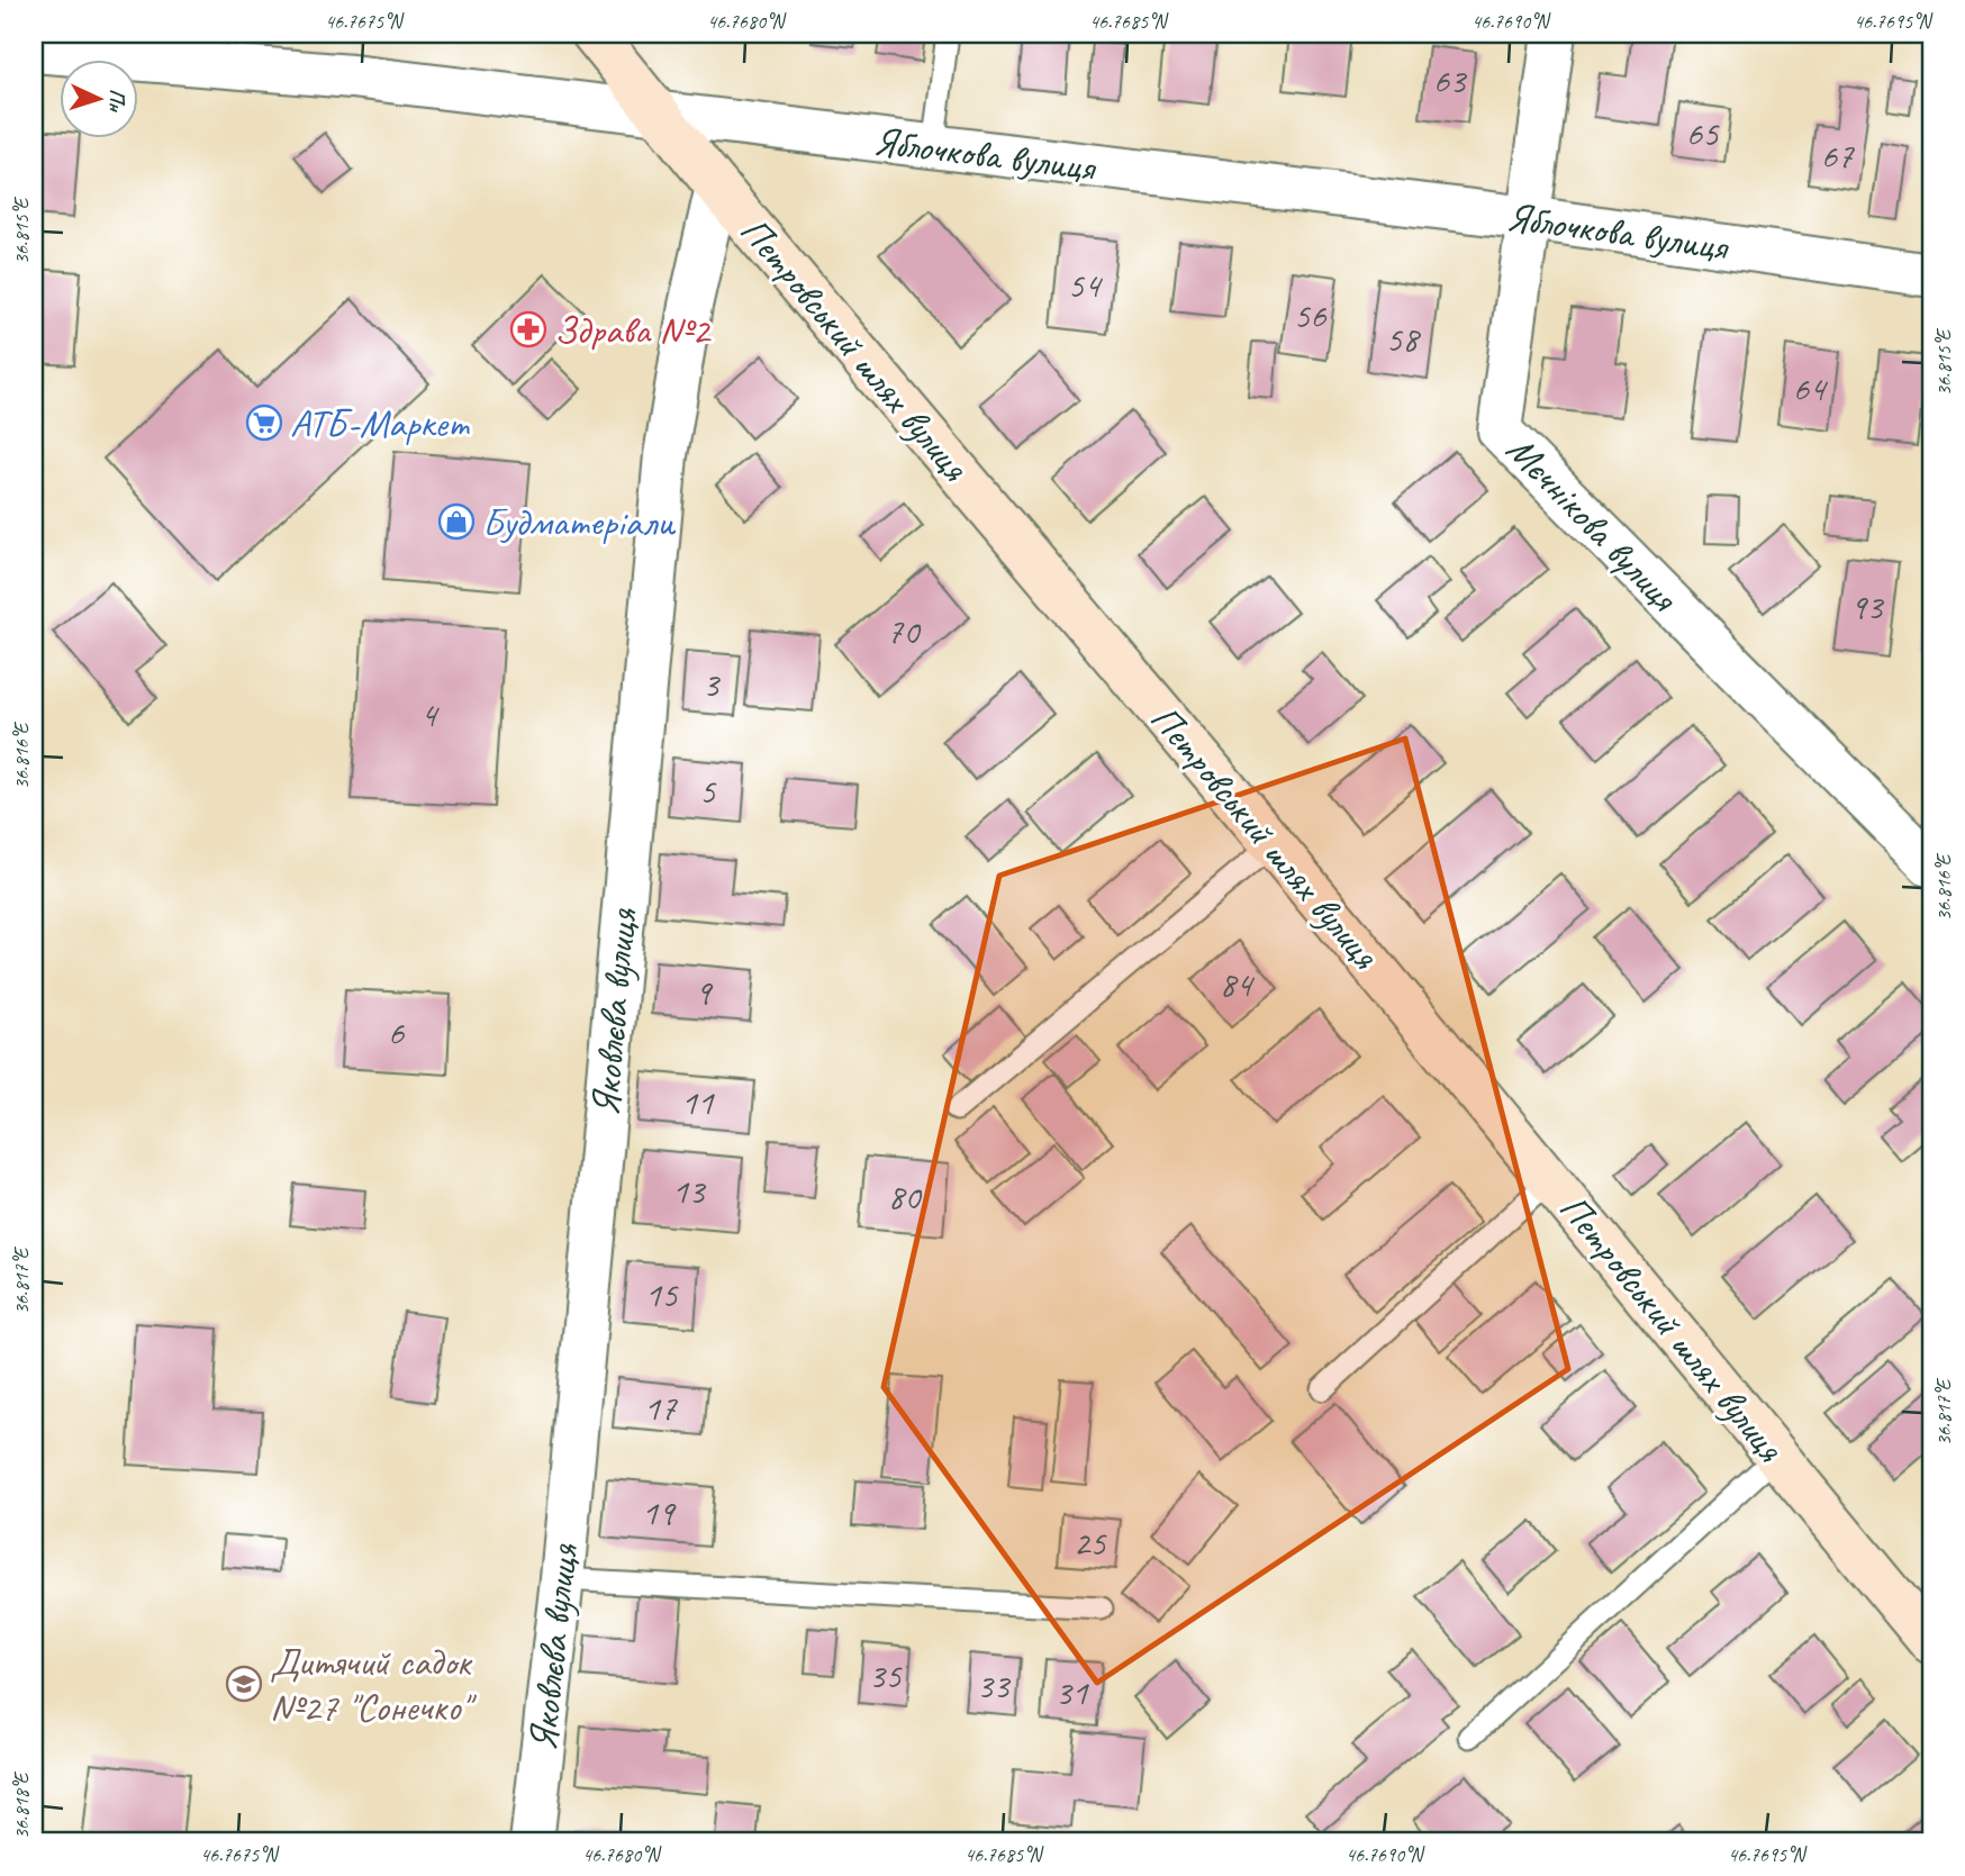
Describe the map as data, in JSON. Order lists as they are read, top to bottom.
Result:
{
  "streets": {
    "street": [
      "Яблочкова вулиця",
      "Петровський шлях вулиця",
      "Мєчнікова вулиця",
      "Яковлєва вулиця"
    ]
  },
  "crossings": [
    ["Яблочкова вулиця", "Петровський шлях вулиця"],
    ["Яблочкова вулиця", "Мєчнікова вулиця"],
    ["Петровський шлях вулиця", "Яковлєва вулиця"]
  ],
  "places": {
    "pharmacy": ["Здрава №2"],
    "supermarket": ["АТБ-Маркет"],
    "shop": ["Будматеріали"],
    "school or university": ["Дитячий садок №27 \"Сонечко\""]
  },
  "house_numbers": [
    "63",
    "65",
    "67",
    "54",
    "56",
    "58",
    "64",
    "93",
    "70",
    "3",
    "4",
    "5",
    "84",
    "9",
    "6",
    "11",
    "13",
    "80",
    "15",
    "17",
    "19",
    "25",
    "35",
    "33",
    "31"
  ],
  "north": "right",
  "coordinates": [
    "46.7675°N",
    "46.7680°N",
    "46.7685°N",
    "46.7690°N",
    "46.7695°N",
    "36.815°E",
    "36.816°E",
    "36.817°E",
    "36.818°E"
  ]
}
